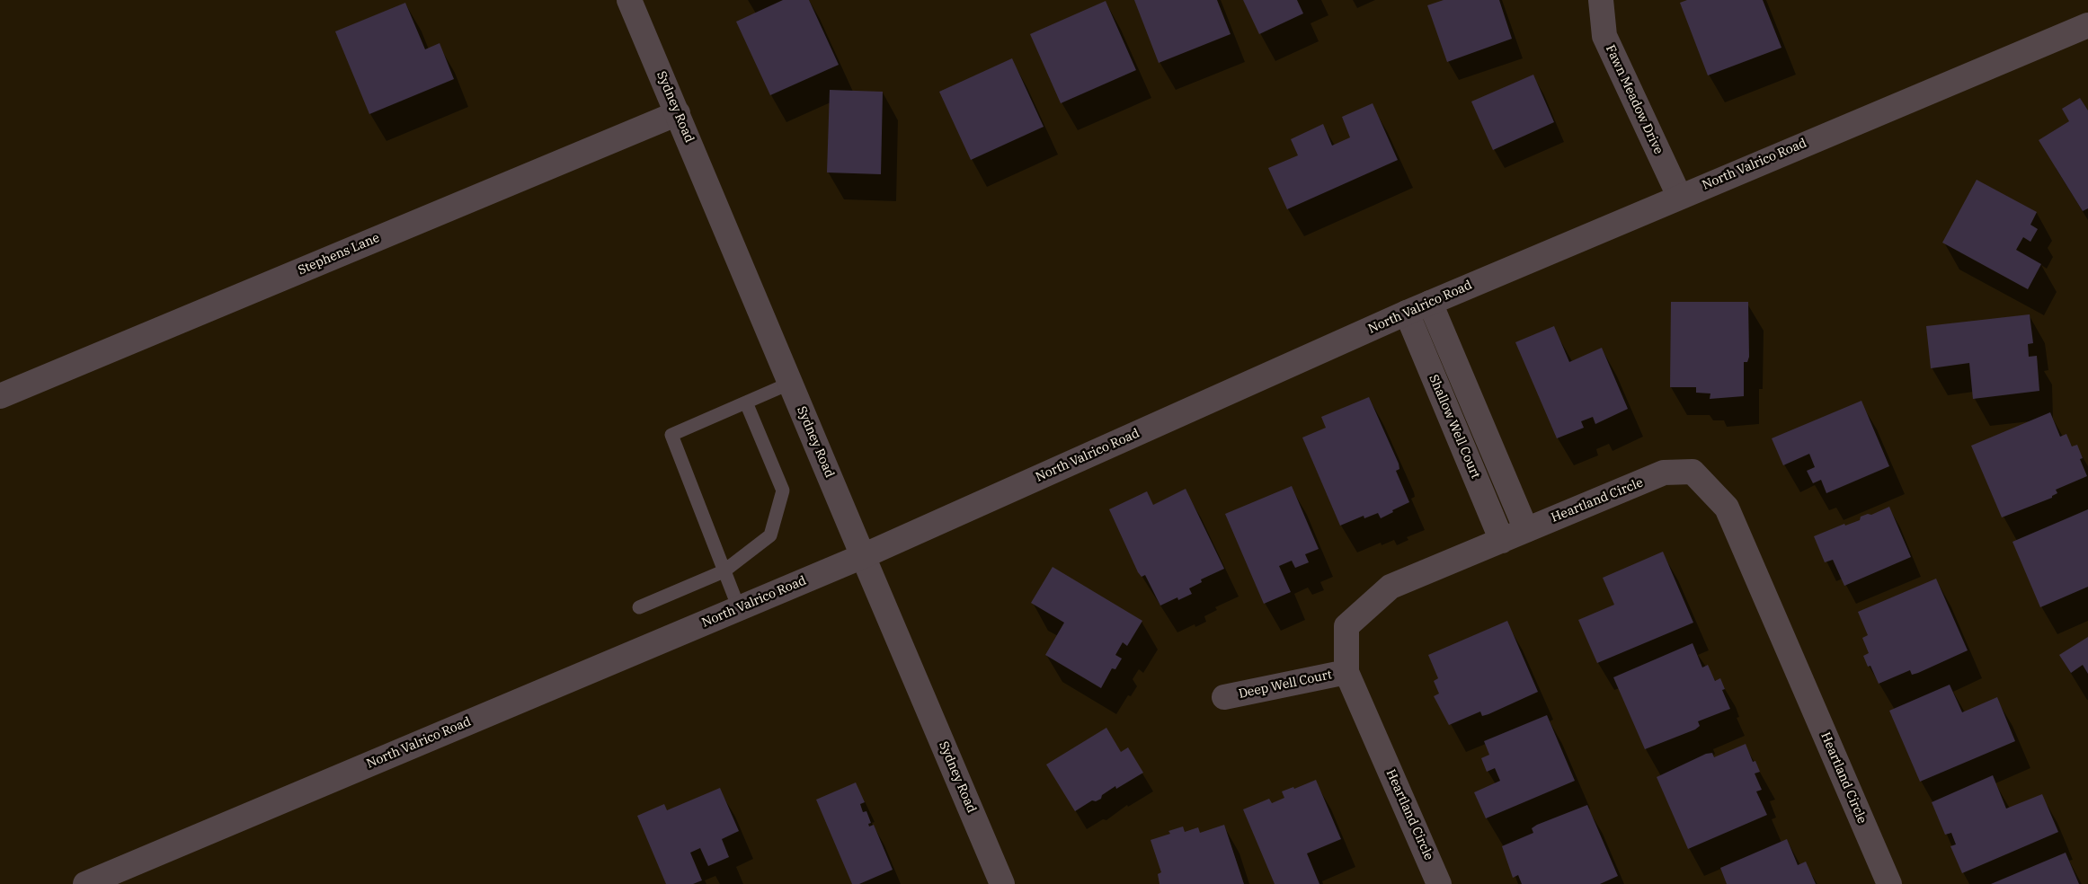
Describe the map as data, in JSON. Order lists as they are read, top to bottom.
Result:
{
  "streets": {
    "street": [
      "Fawn Meadow Drive",
      "Sydney Road",
      "North Valrico Road",
      "Stephens Lane",
      "Shallow Well Court",
      "Heartland Circle",
      "Deep Well Court"
    ]
  },
  "crossings": [
    ["Fawn Meadow Drive", "North Valrico Road"],
    ["Sydney Road", "North Valrico Road"],
    ["Sydney Road", "Stephens Lane"],
    ["North Valrico Road", "Shallow Well Court"],
    ["Shallow Well Court", "Heartland Circle"],
    ["Heartland Circle", "Deep Well Court"]
  ]
}
